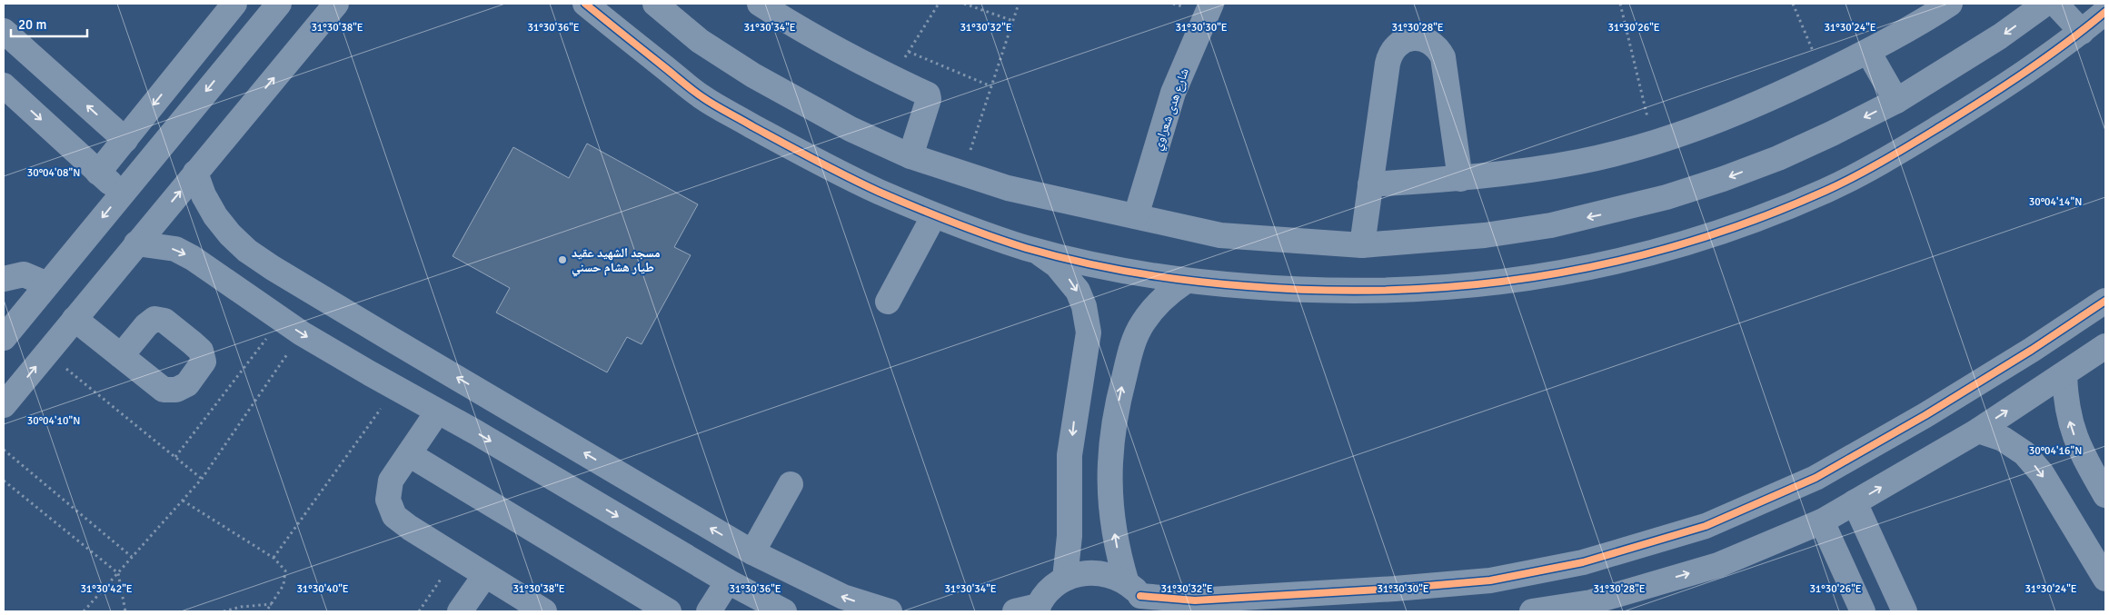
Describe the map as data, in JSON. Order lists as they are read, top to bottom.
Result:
{
  "streets": {
    "street": ["شارع هدى شعراوي"]
  },
  "places": ["مسجد الشهيد عقيد طيار هشام حسني"],
  "scale_bar": "20 m",
  "coordinates": [
    "31°30'30\"E",
    "31°30'26\"E",
    "31°30'38\"E",
    "31°30'36\"E",
    "31°30'34\"E",
    "31°30'32\"E",
    "31°30'28\"E",
    "31°30'24\"E",
    "30°04'08\"N",
    "30°04'14\"N",
    "30°04'10\"N",
    "30°04'16\"N",
    "31°30'42\"E",
    "31°30'40\"E"
  ]
}
